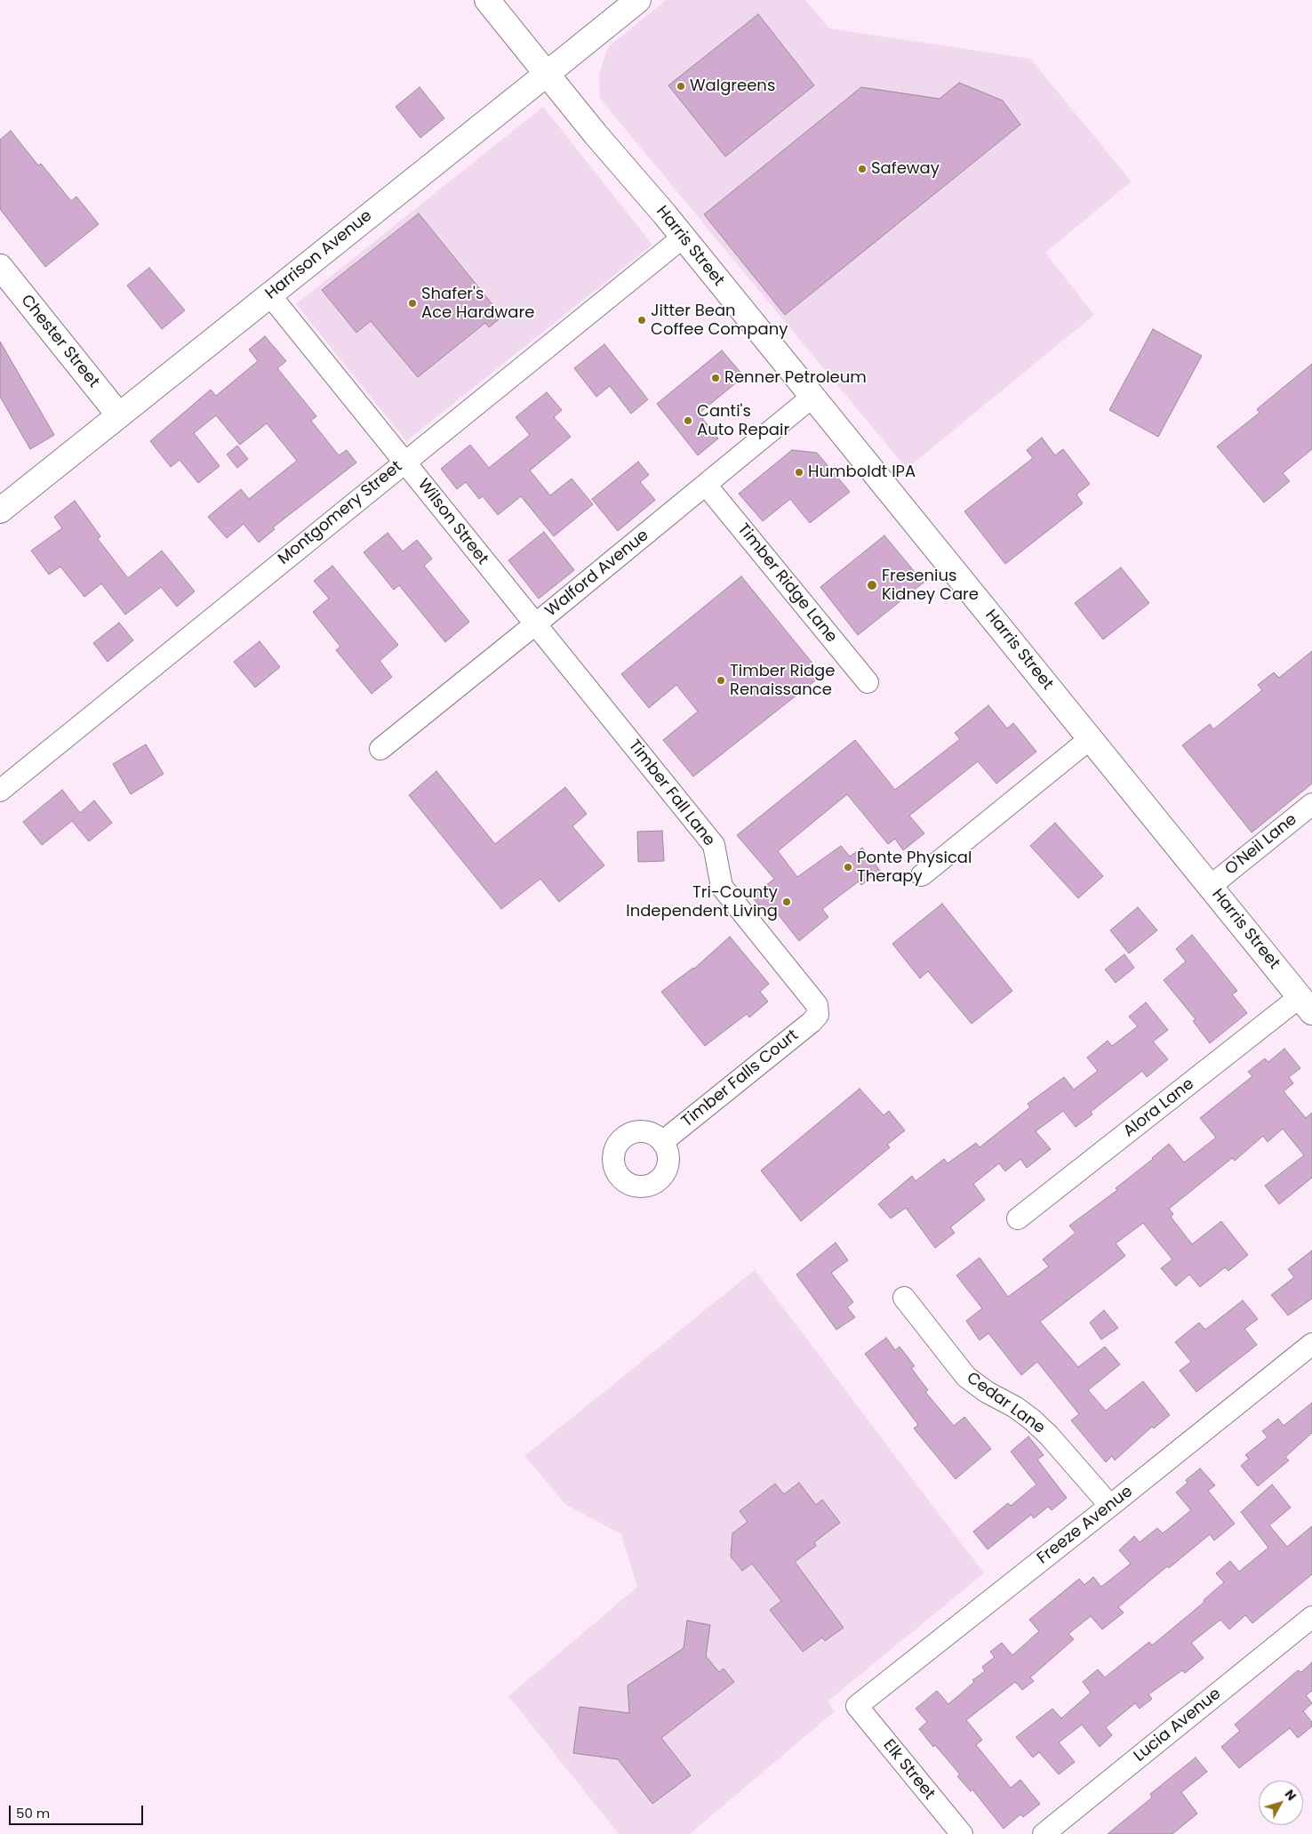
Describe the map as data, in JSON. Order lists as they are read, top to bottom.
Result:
{
  "streets": {
    "main road": ["Harris Street", "Harrison Avenue", "Chester Street"],
    "street": [
      "Montgomery Street",
      "Wilson Street",
      "Walford Avenue",
      "Timber Ridge Lane",
      "Timber Fall Lane",
      "O'Neil Lane",
      "Timber Falls Court",
      "Alora Lane",
      "Cedar Lane",
      "Freeze Avenue",
      "Lucia Avenue",
      "Elk Street"
    ]
  },
  "crossings": [
    ["Harris Street", "Harrison Avenue"],
    ["Harris Street", "Montgomery Street"],
    ["Harris Street", "Walford Avenue"],
    ["Harris Street", "O'Neil Lane"],
    ["Harris Street", "Alora Lane"],
    ["Harrison Avenue", "Chester Street"],
    ["Harrison Avenue", "Wilson Street"],
    ["Montgomery Street", "Wilson Street"],
    ["Wilson Street", "Walford Avenue"],
    ["Wilson Street", "Timber Fall Lane"],
    ["Walford Avenue", "Timber Ridge Lane"],
    ["Walford Avenue", "Timber Fall Lane"],
    ["Timber Fall Lane", "Timber Falls Court"],
    ["Cedar Lane", "Freeze Avenue"],
    ["Freeze Avenue", "Elk Street"]
  ],
  "places": [
    "Walgreens",
    "Safeway",
    "Shafer's Ace Hardware",
    "Jitter Bean Coffee Company",
    "Renner Petroleum",
    "Canti's Auto Repair",
    "Humboldt IPA",
    "Fresenius Kidney Care",
    "Timber Ridge Renaissance",
    "Ponte Physical Therapy",
    "Tri-County Independent Living"
  ],
  "scale_bar": "50 m",
  "north": "top right"
}
